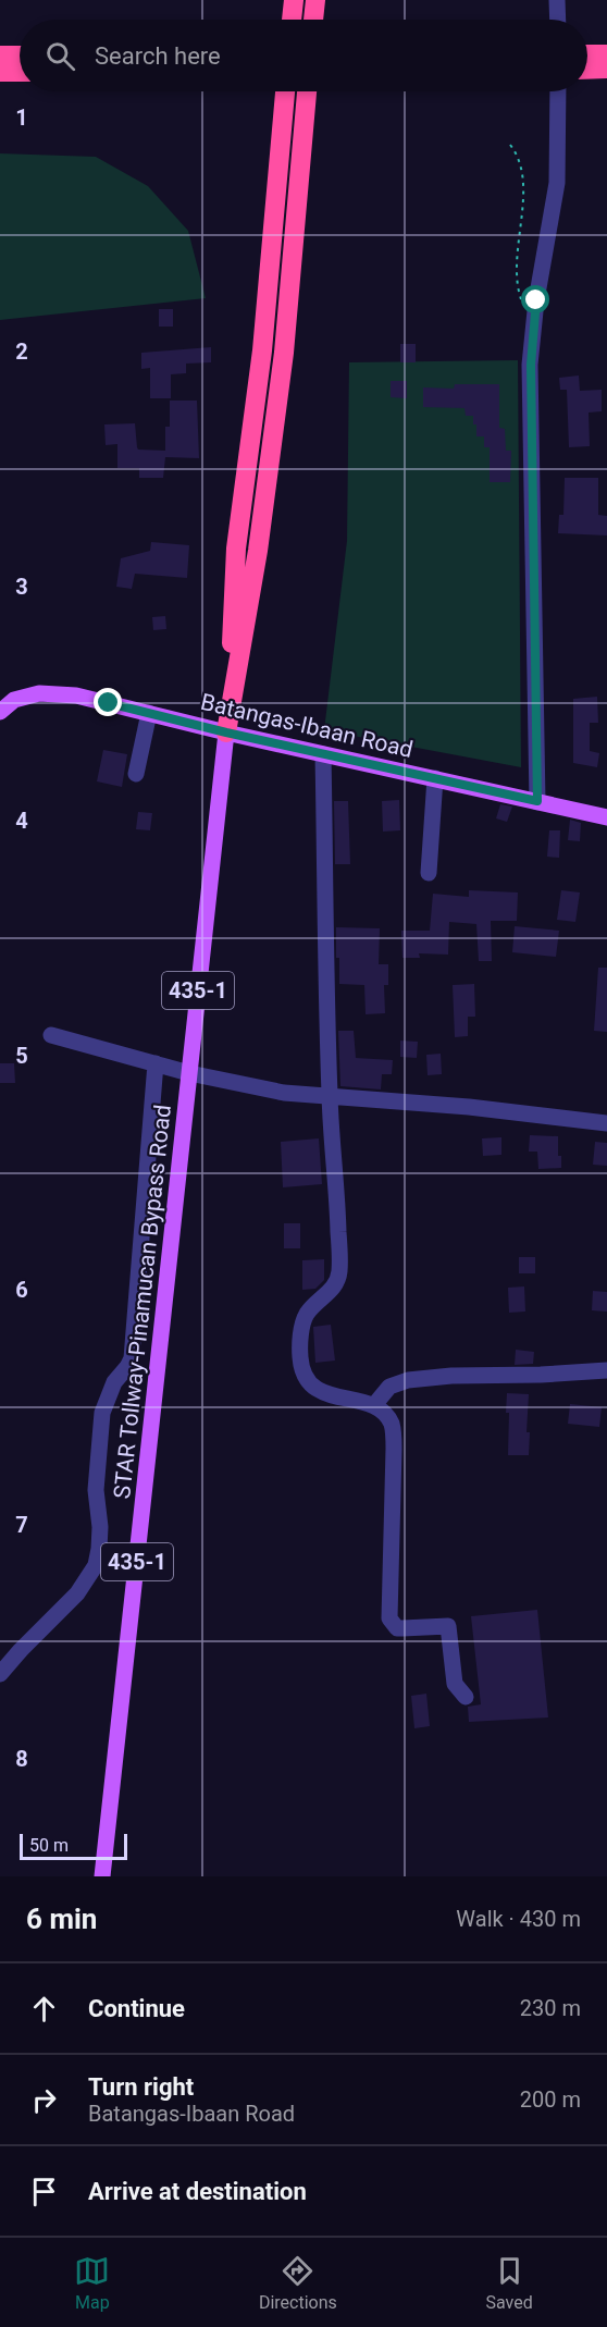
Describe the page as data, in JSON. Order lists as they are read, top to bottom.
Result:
{
  "streets": {
    "main road": ["Batangas-Ibaan Road", "435-1", "STAR Tollway-Pinamucan Bypass Road"]
  },
  "crossings": [
    ["Batangas-Ibaan Road", "STAR Tollway-Pinamucan Bypass Road"]
  ],
  "scale_bar": "50 m",
  "page": {
    "search": "Search here",
    "scale": "50 m",
    "heading": ["6 min", "Walk · 430 m"],
    "list": [
      ["Continue", "230 m"],
      ["Turn right", "Batangas-Ibaan Road", "200 m"],
      "Arrive at destination"
    ],
    "nav": ["Map", "Directions", "Saved"]
  },
  "grid": {
    "rows": [
      "1",
      "2",
      "3",
      "4",
      "5",
      "6",
      "7",
      "8"
    ]
  }
}
